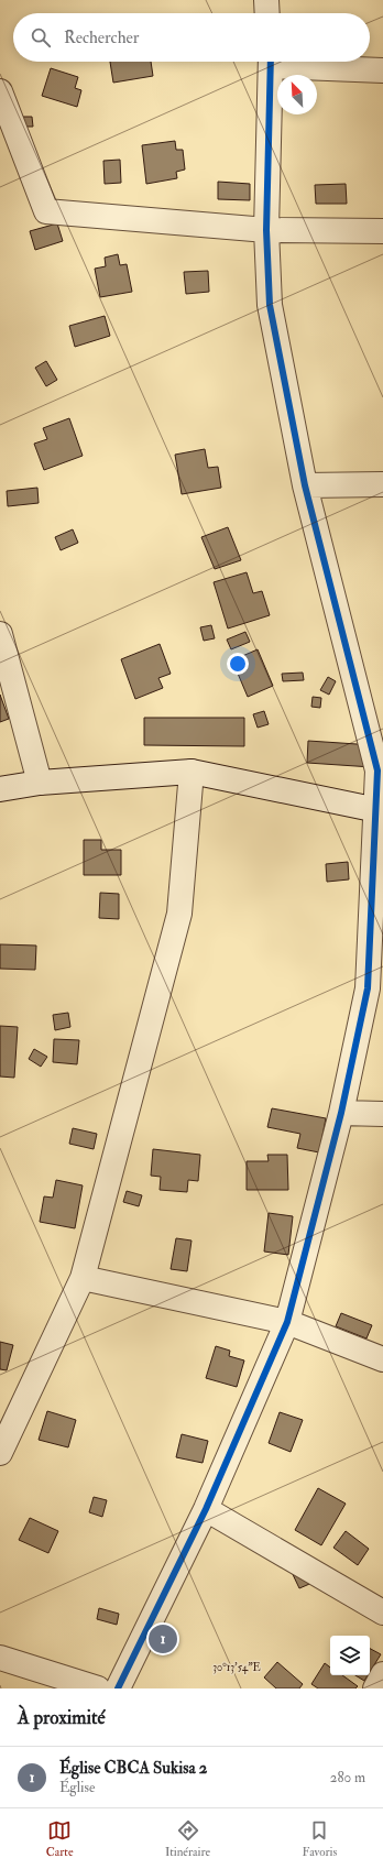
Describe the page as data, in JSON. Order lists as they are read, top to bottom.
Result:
{
  "north": "top left",
  "page": {
    "search": "Rechercher",
    "pins": "1",
    "heading": "À proximité",
    "list": [
      {
        "mark": "1",
        "name": "Église CBCA Sukisa 2",
        "note": "Église",
        "value": "280 m"
      }
    ],
    "nav": ["Carte", "Itinéraire", "Favoris"]
  },
  "coordinates": ["30°13'54\"E"]
}
